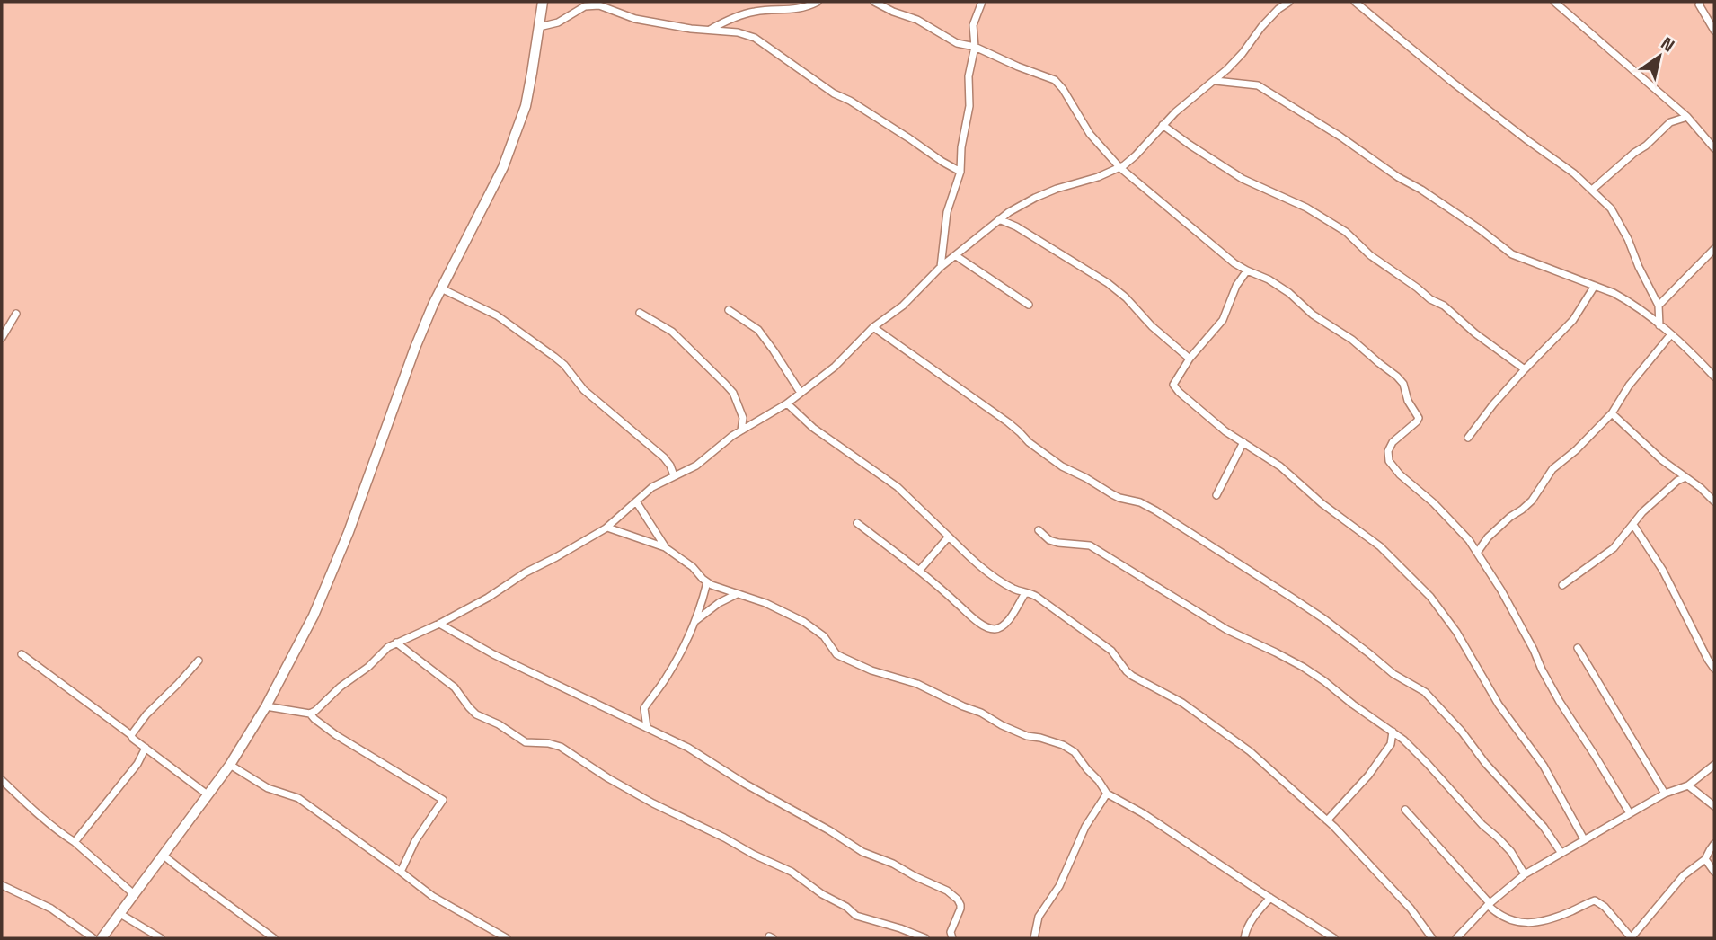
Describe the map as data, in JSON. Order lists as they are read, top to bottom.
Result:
{
  "north": "top right"
}
